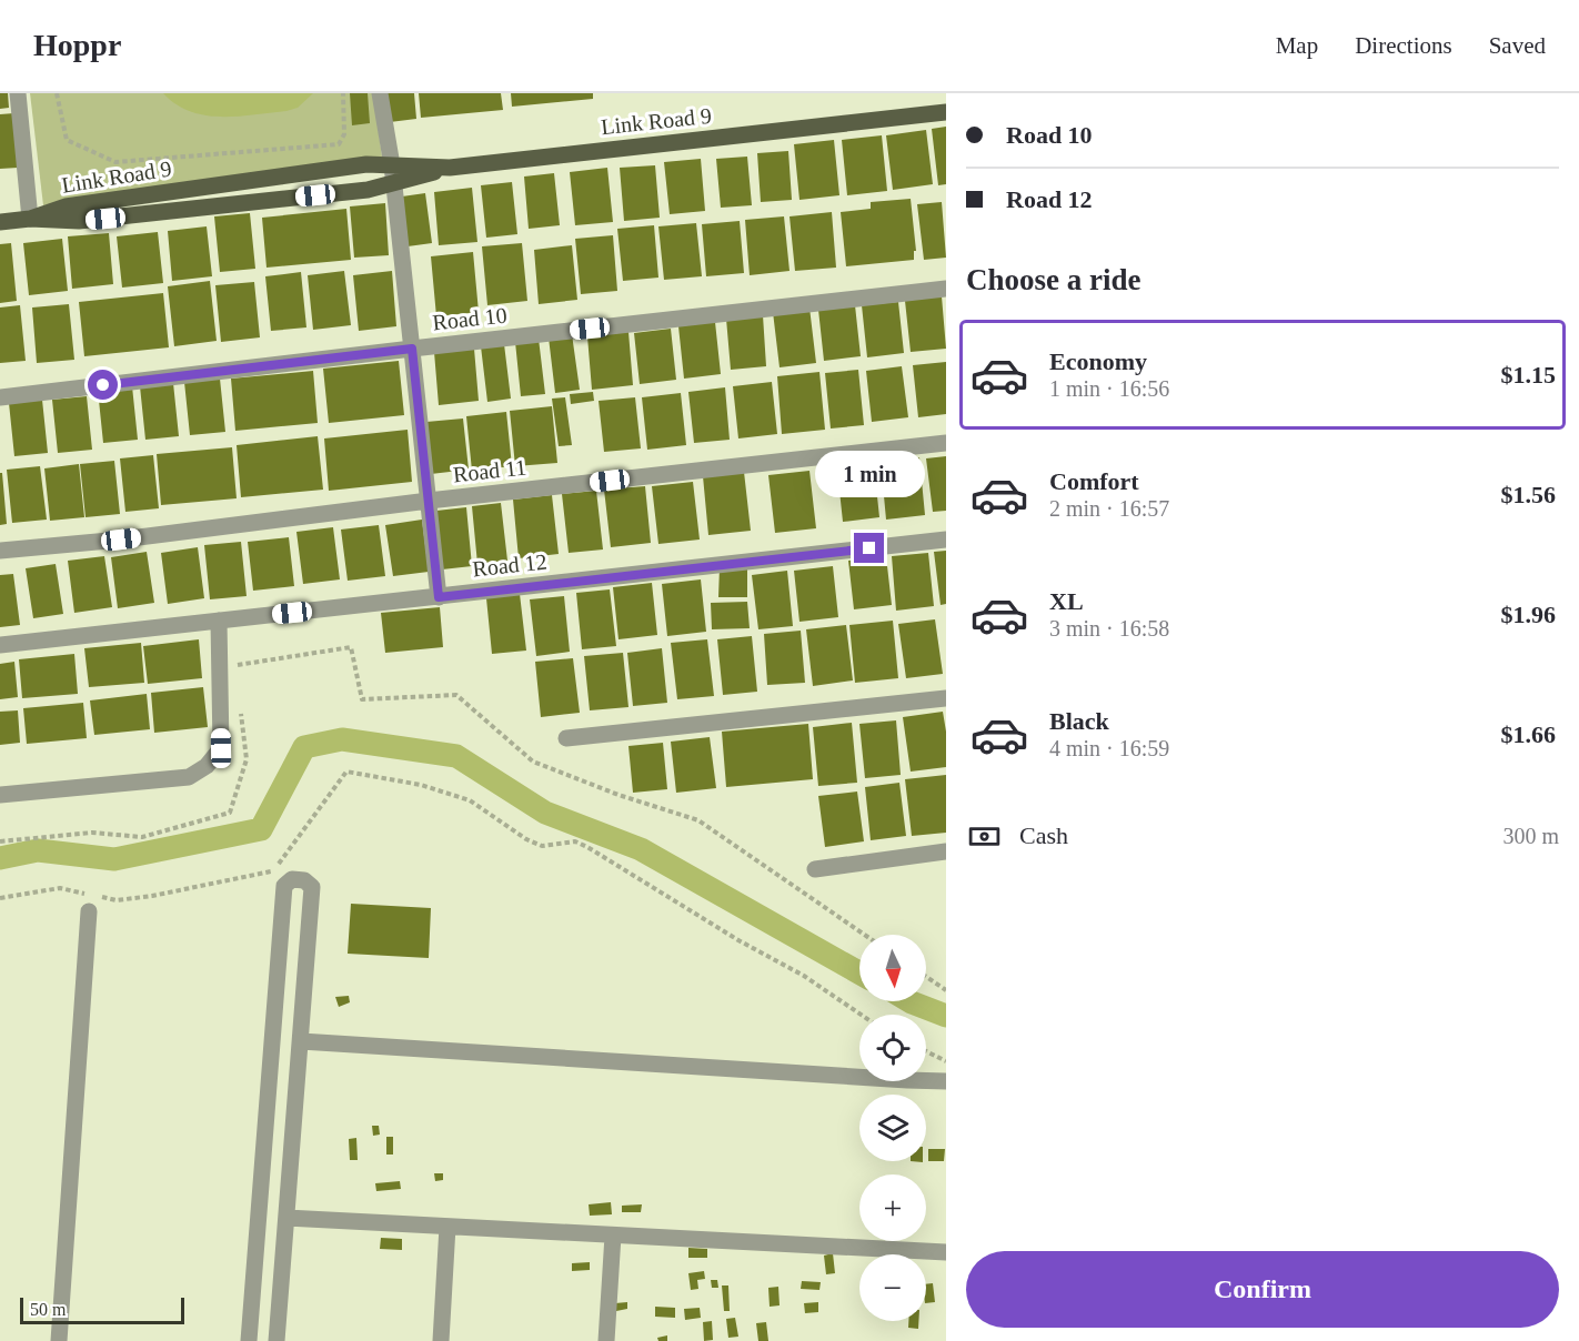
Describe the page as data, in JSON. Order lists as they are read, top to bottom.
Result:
{
  "streets": {
    "main road": ["Link Road 9"],
    "street": ["Road 10", "Road 11", "Road 12"]
  },
  "scale_bar": "50 m",
  "north": "bottom",
  "page": {
    "header": "Hoppr",
    "nav": ["Map", "Directions", "Saved"],
    "banner": ["Road 10", "Road 12"],
    "heading": "Choose a ride",
    "list": [
      {
        "name": "Economy",
        "note": "1 min · 16:56",
        "value": "$1.15"
      },
      {
        "name": "Comfort",
        "note": "2 min · 16:57",
        "value": "$1.56"
      },
      {
        "name": "XL",
        "note": "3 min · 16:58",
        "value": "$1.96"
      },
      {
        "name": "Black",
        "note": "4 min · 16:59",
        "value": "$1.66"
      }
    ],
    "bubble": "1 min",
    "pay": ["Cash", "300 m"],
    "map_buttons": ["+", "−"],
    "buttons": "Confirm",
    "scale": "50 m"
  }
}
